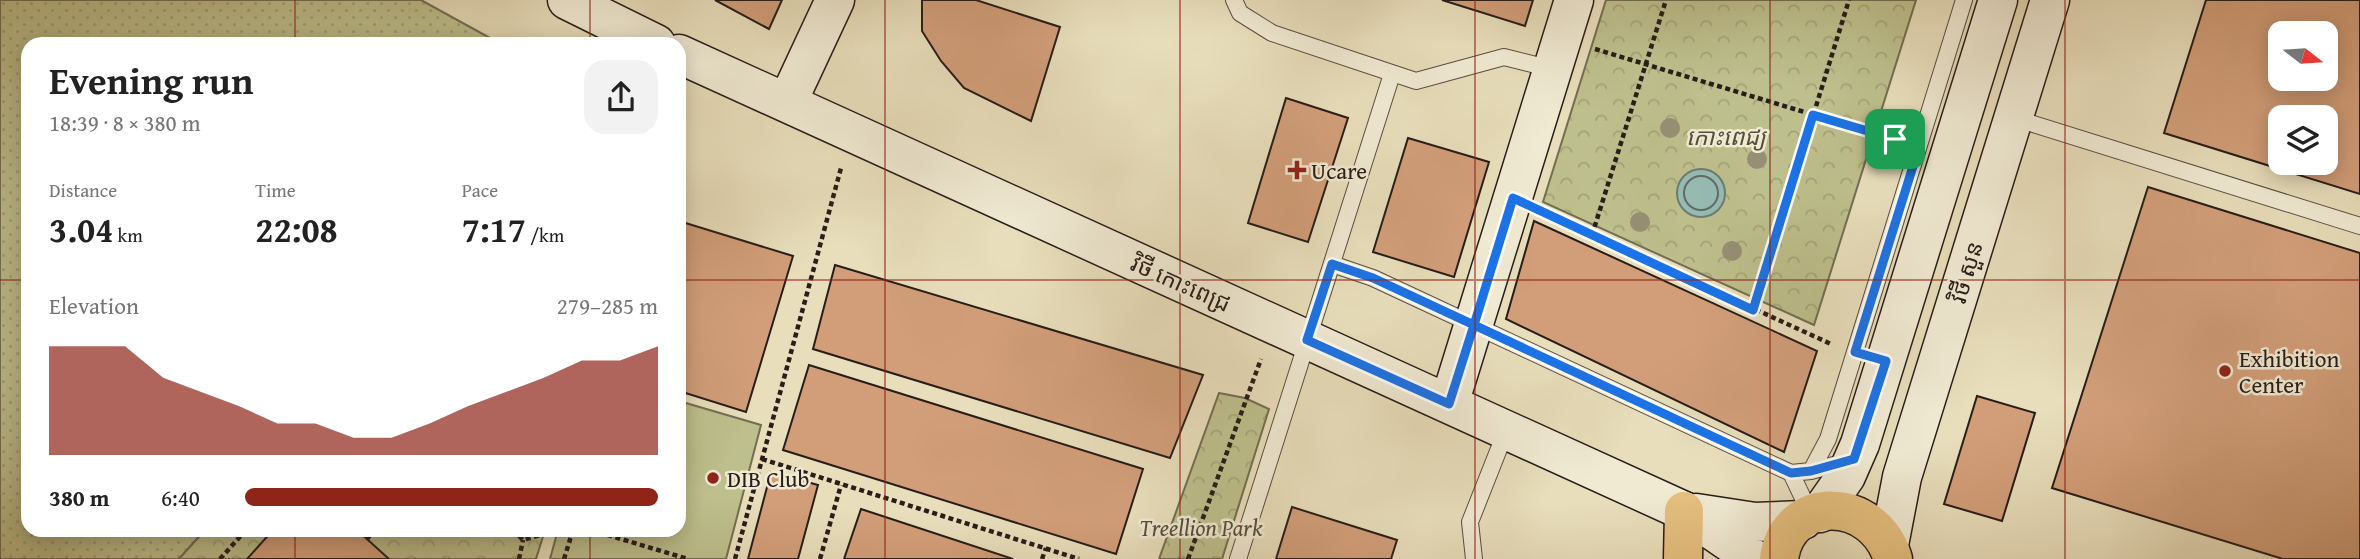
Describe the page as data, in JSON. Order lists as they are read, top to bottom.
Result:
{
  "streets": {
    "main road": ["វិថី សួន", "វិថី កោះពេជ្រ"]
  },
  "parks": ["កោះពេជ្យ", "Treellion Park"],
  "places": {
    "health": ["Ucare"],
    "other": ["Exhibition Center", "DIB Club"]
  },
  "north": "right",
  "page": {
    "heading": ["Evening run", "18:39 · 8 × 380 m"],
    "stats": [
      ["Distance", "3.04 km"],
      ["Time", "22:08"],
      ["Pace", "7:17 /km"]
    ],
    "chart": ["Elevation", "279–285 m"],
    "list": [
      {
        "name": "380 m",
        "note": "6:40"
      }
    ]
  }
}
